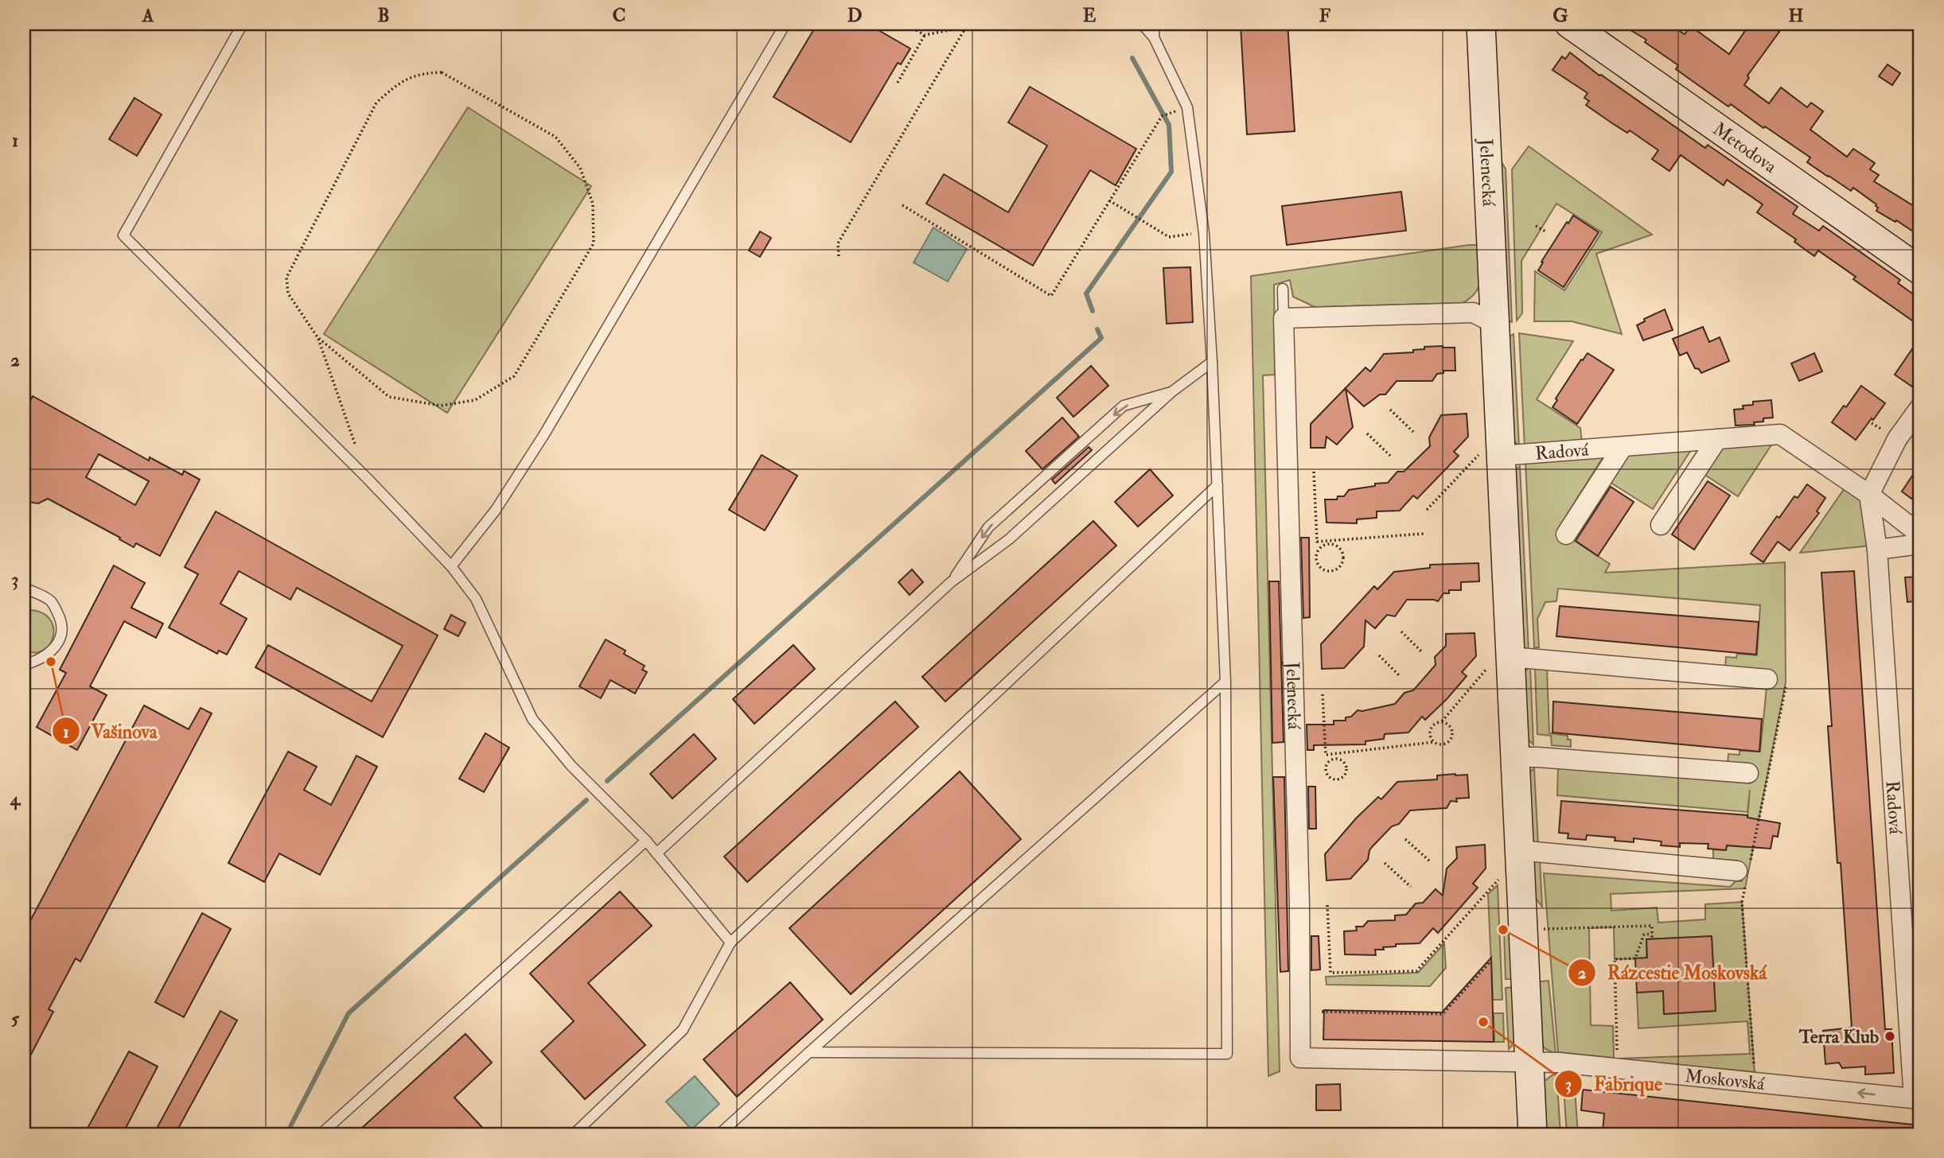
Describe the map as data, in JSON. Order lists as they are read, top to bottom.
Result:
{
  "streets": {
    "street": [
      "Metodova",
      "Jelenecká",
      "Radová",
      "Moskovská"
    ]
  },
  "crossings": [
    ["Jelenecká", "Radová"],
    ["Jelenecká", "Moskovská"],
    ["Radová", "Moskovská"]
  ],
  "one_way": ["Moskovská"],
  "places": [
    "Vašinova",
    "Rázcestie Moskovská",
    "Fabrique",
    "Terra Klub"
  ],
  "grid": {
    "columns": [
      "A",
      "B",
      "C",
      "D",
      "E",
      "F",
      "G",
      "H"
    ],
    "rows": [
      "1",
      "2",
      "3",
      "4",
      "5"
    ]
  }
}
